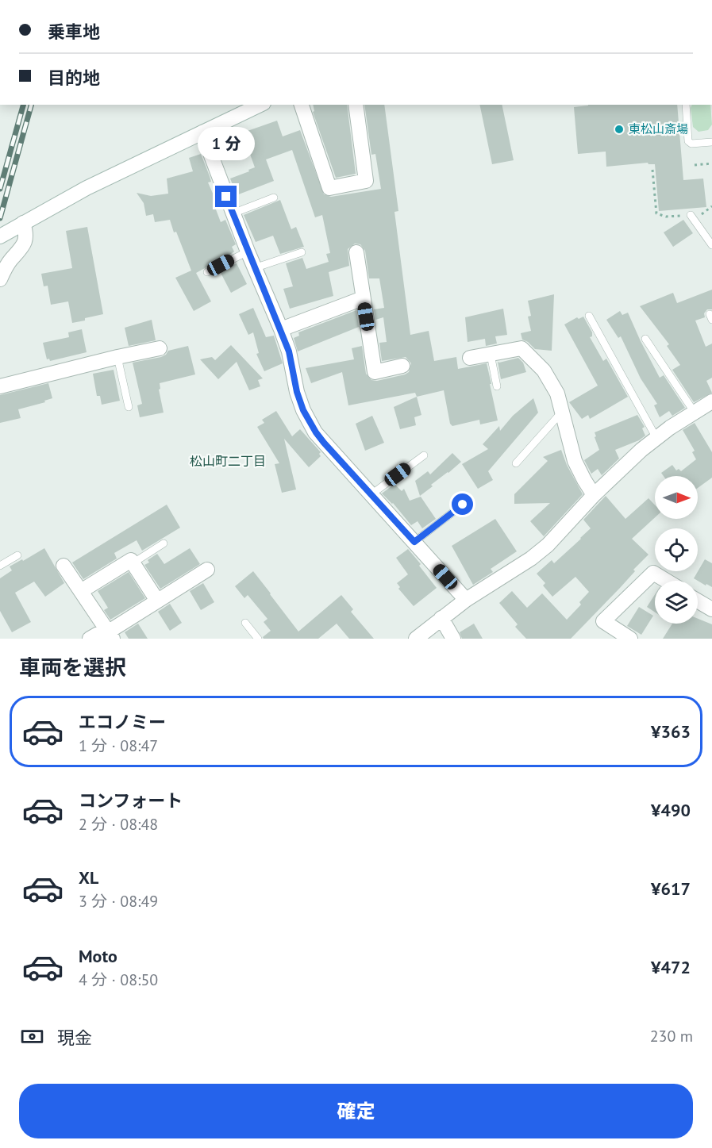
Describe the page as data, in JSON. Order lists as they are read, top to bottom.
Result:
{
  "districts": ["松山町二丁目"],
  "places": ["東松山斎場"],
  "north": "right",
  "page": {
    "banner": ["乗車地", "目的地"],
    "bubble": "1 分",
    "heading": "車両を選択",
    "list": [
      {
        "name": "エコノミー",
        "note": "1 分 · 08:47",
        "value": "¥363"
      },
      {
        "name": "コンフォート",
        "note": "2 分 · 08:48",
        "value": "¥490"
      },
      {
        "name": "XL",
        "note": "3 分 · 08:49",
        "value": "¥617"
      },
      {
        "name": "Moto",
        "note": "4 分 · 08:50",
        "value": "¥472"
      }
    ],
    "pay": ["現金", "230 m"],
    "buttons": "確定"
  }
}
